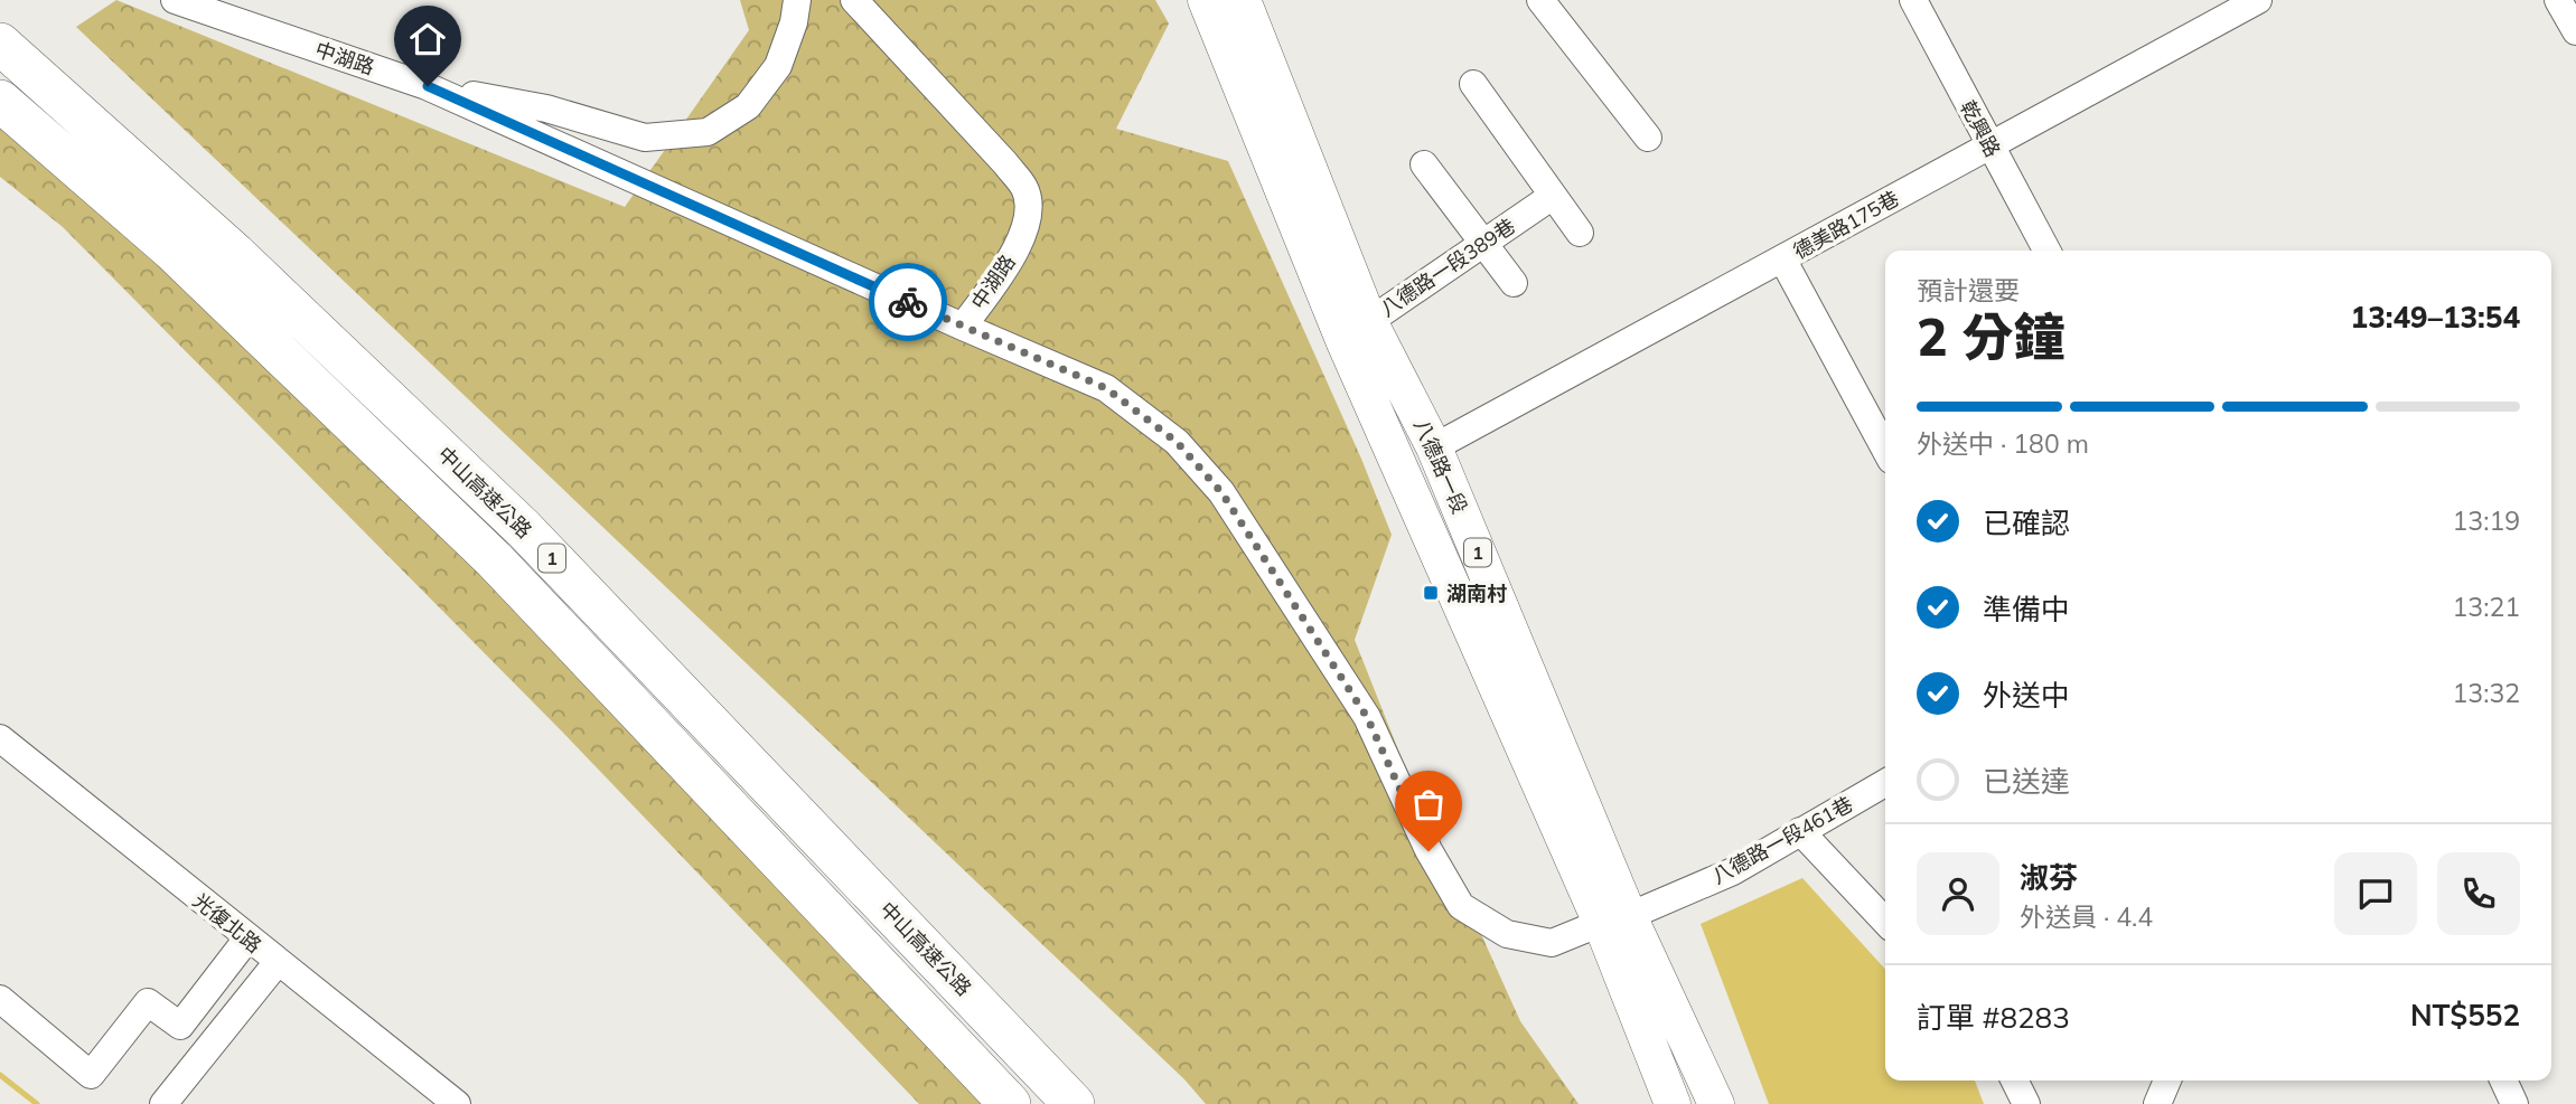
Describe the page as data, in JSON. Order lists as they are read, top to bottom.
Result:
{
  "streets": {
    "highway": ["中山高速公路", "1"],
    "main road": ["八德路一段"],
    "street": [
      "中湖路",
      "乾興路",
      "德美路175巷",
      "八德路一段389巷",
      "八德路一段461巷",
      "光復北路"
    ]
  },
  "crossings": [
    ["中湖路", "八德路一段461巷"],
    ["乾興路", "德美路175巷"],
    ["德美路175巷", "八德路一段"],
    ["八德路一段389巷", "八德路一段"],
    ["八德路一段", "八德路一段461巷"]
  ],
  "places": {
    "transit": ["湖南村"]
  },
  "page": {
    "heading": ["2 分鐘", "預計還要", "13:49–13:54"],
    "panel": [
      "淑芬",
      "外送員 · 4.4",
      "訂單 #8283",
      "NT$552"
    ],
    "bar": "外送中 · 180 m",
    "list": [
      ["已確認", "13:19"],
      ["準備中", "13:21"],
      ["外送中", "13:32"],
      "已送達"
    ]
  }
}
